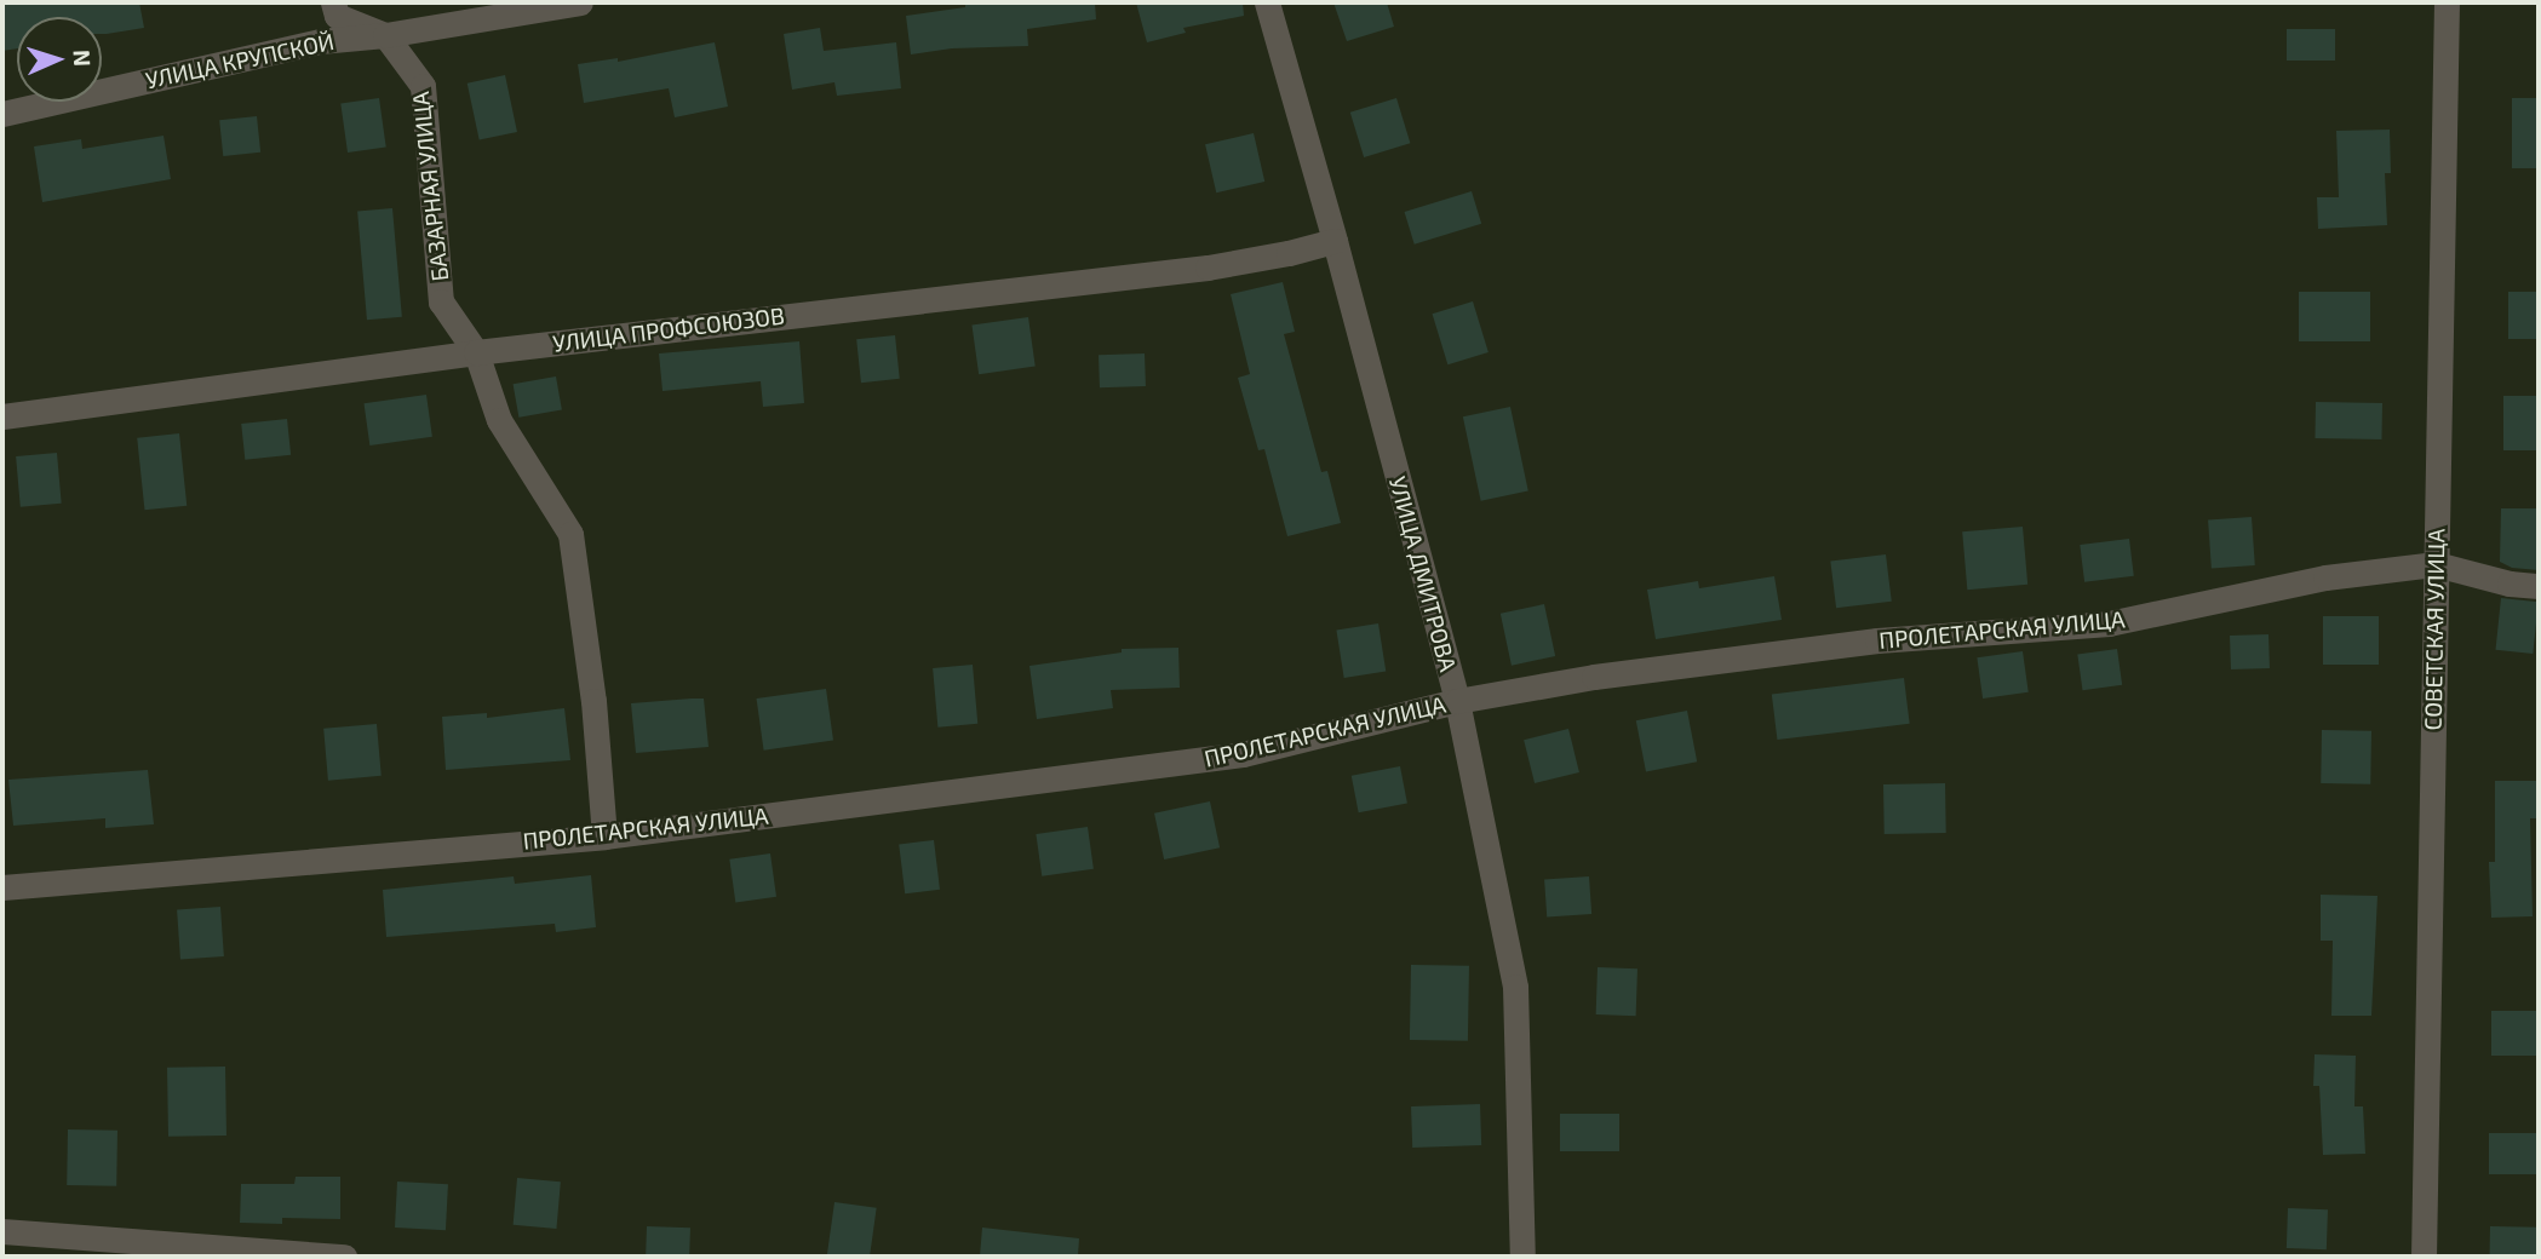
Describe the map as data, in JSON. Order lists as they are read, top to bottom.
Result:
{
  "streets": {
    "street": [
      "УЛИЦА КРУПСКОЙ",
      "БАЗАРНАЯ УЛИЦА",
      "УЛИЦА ПРОФСОЮЗОВ",
      "УЛИЦА ДМИТРОВА",
      "ПРОЛЕТАРСКАЯ УЛИЦА",
      "СОВЕТСКАЯ УЛИЦА"
    ]
  },
  "crossings": [
    ["УЛИЦА КРУПСКОЙ", "БАЗАРНАЯ УЛИЦА"],
    ["БАЗАРНАЯ УЛИЦА", "УЛИЦА ПРОФСОЮЗОВ"],
    ["БАЗАРНАЯ УЛИЦА", "ПРОЛЕТАРСКАЯ УЛИЦА"],
    ["УЛИЦА ПРОФСОЮЗОВ", "УЛИЦА ДМИТРОВА"],
    ["УЛИЦА ДМИТРОВА", "ПРОЛЕТАРСКАЯ УЛИЦА"],
    ["ПРОЛЕТАРСКАЯ УЛИЦА", "СОВЕТСКАЯ УЛИЦА"]
  ],
  "north": "right"
}
